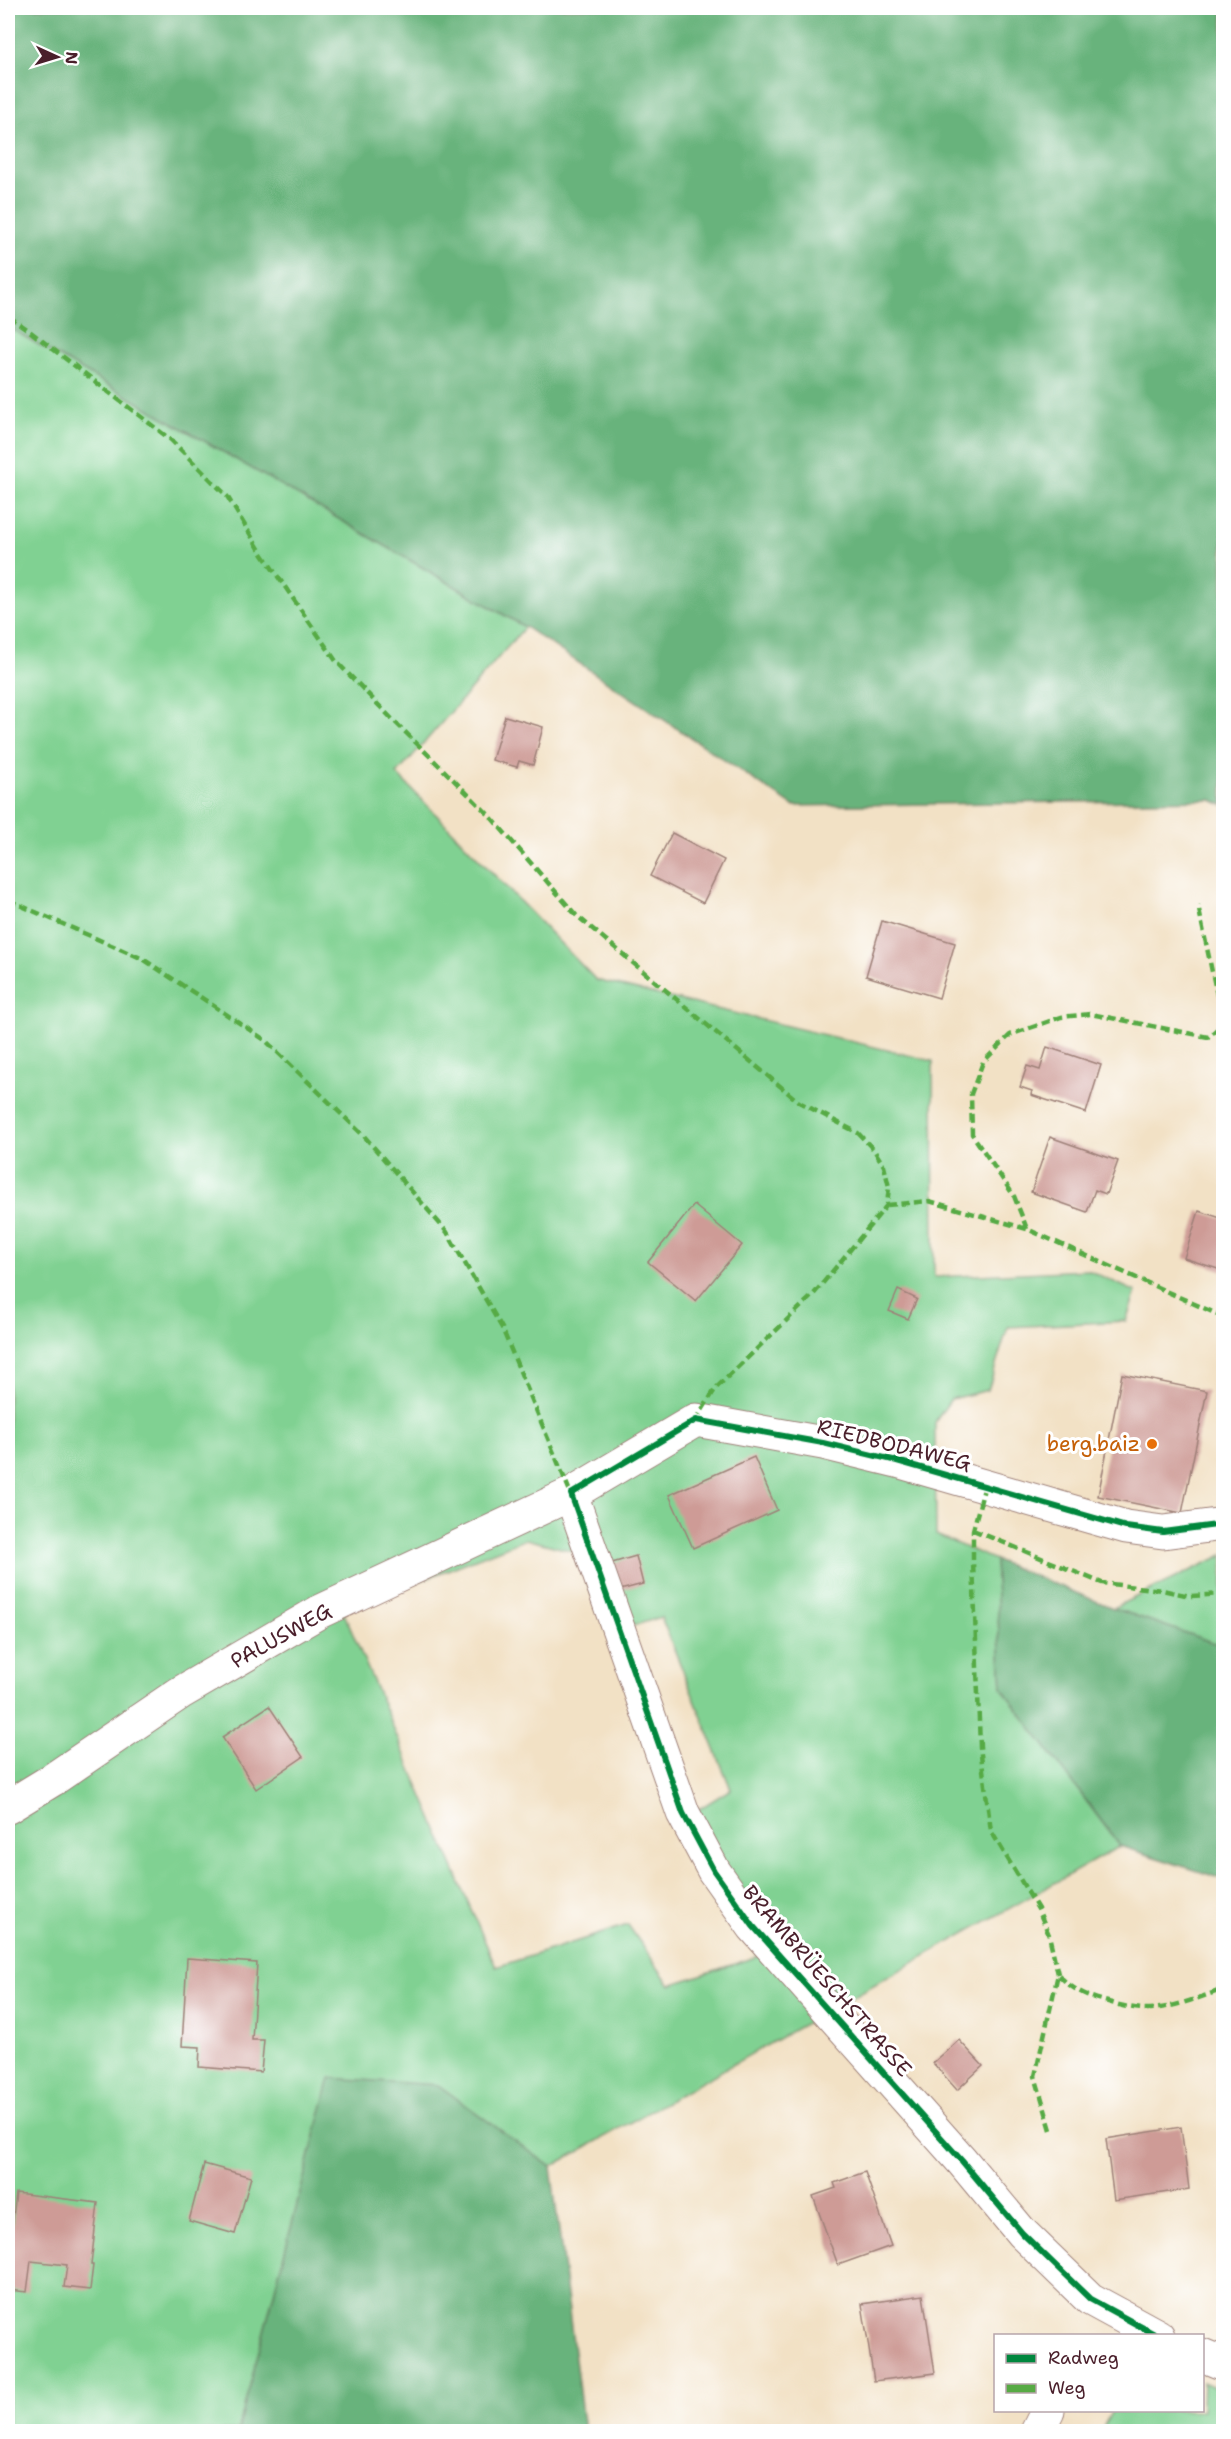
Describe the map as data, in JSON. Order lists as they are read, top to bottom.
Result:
{
  "streets": {
    "street": ["RIEDBODAWEG", "PALUSWEG", "BRAMBRÜESCHSTRASSE"]
  },
  "crossings": [
    ["RIEDBODAWEG", "PALUSWEG"],
    ["RIEDBODAWEG", "BRAMBRÜESCHSTRASSE"],
    ["PALUSWEG", "BRAMBRÜESCHSTRASSE"]
  ],
  "places": ["berg.baiz"],
  "legend": ["Radweg", "Weg"],
  "north": "right"
}
